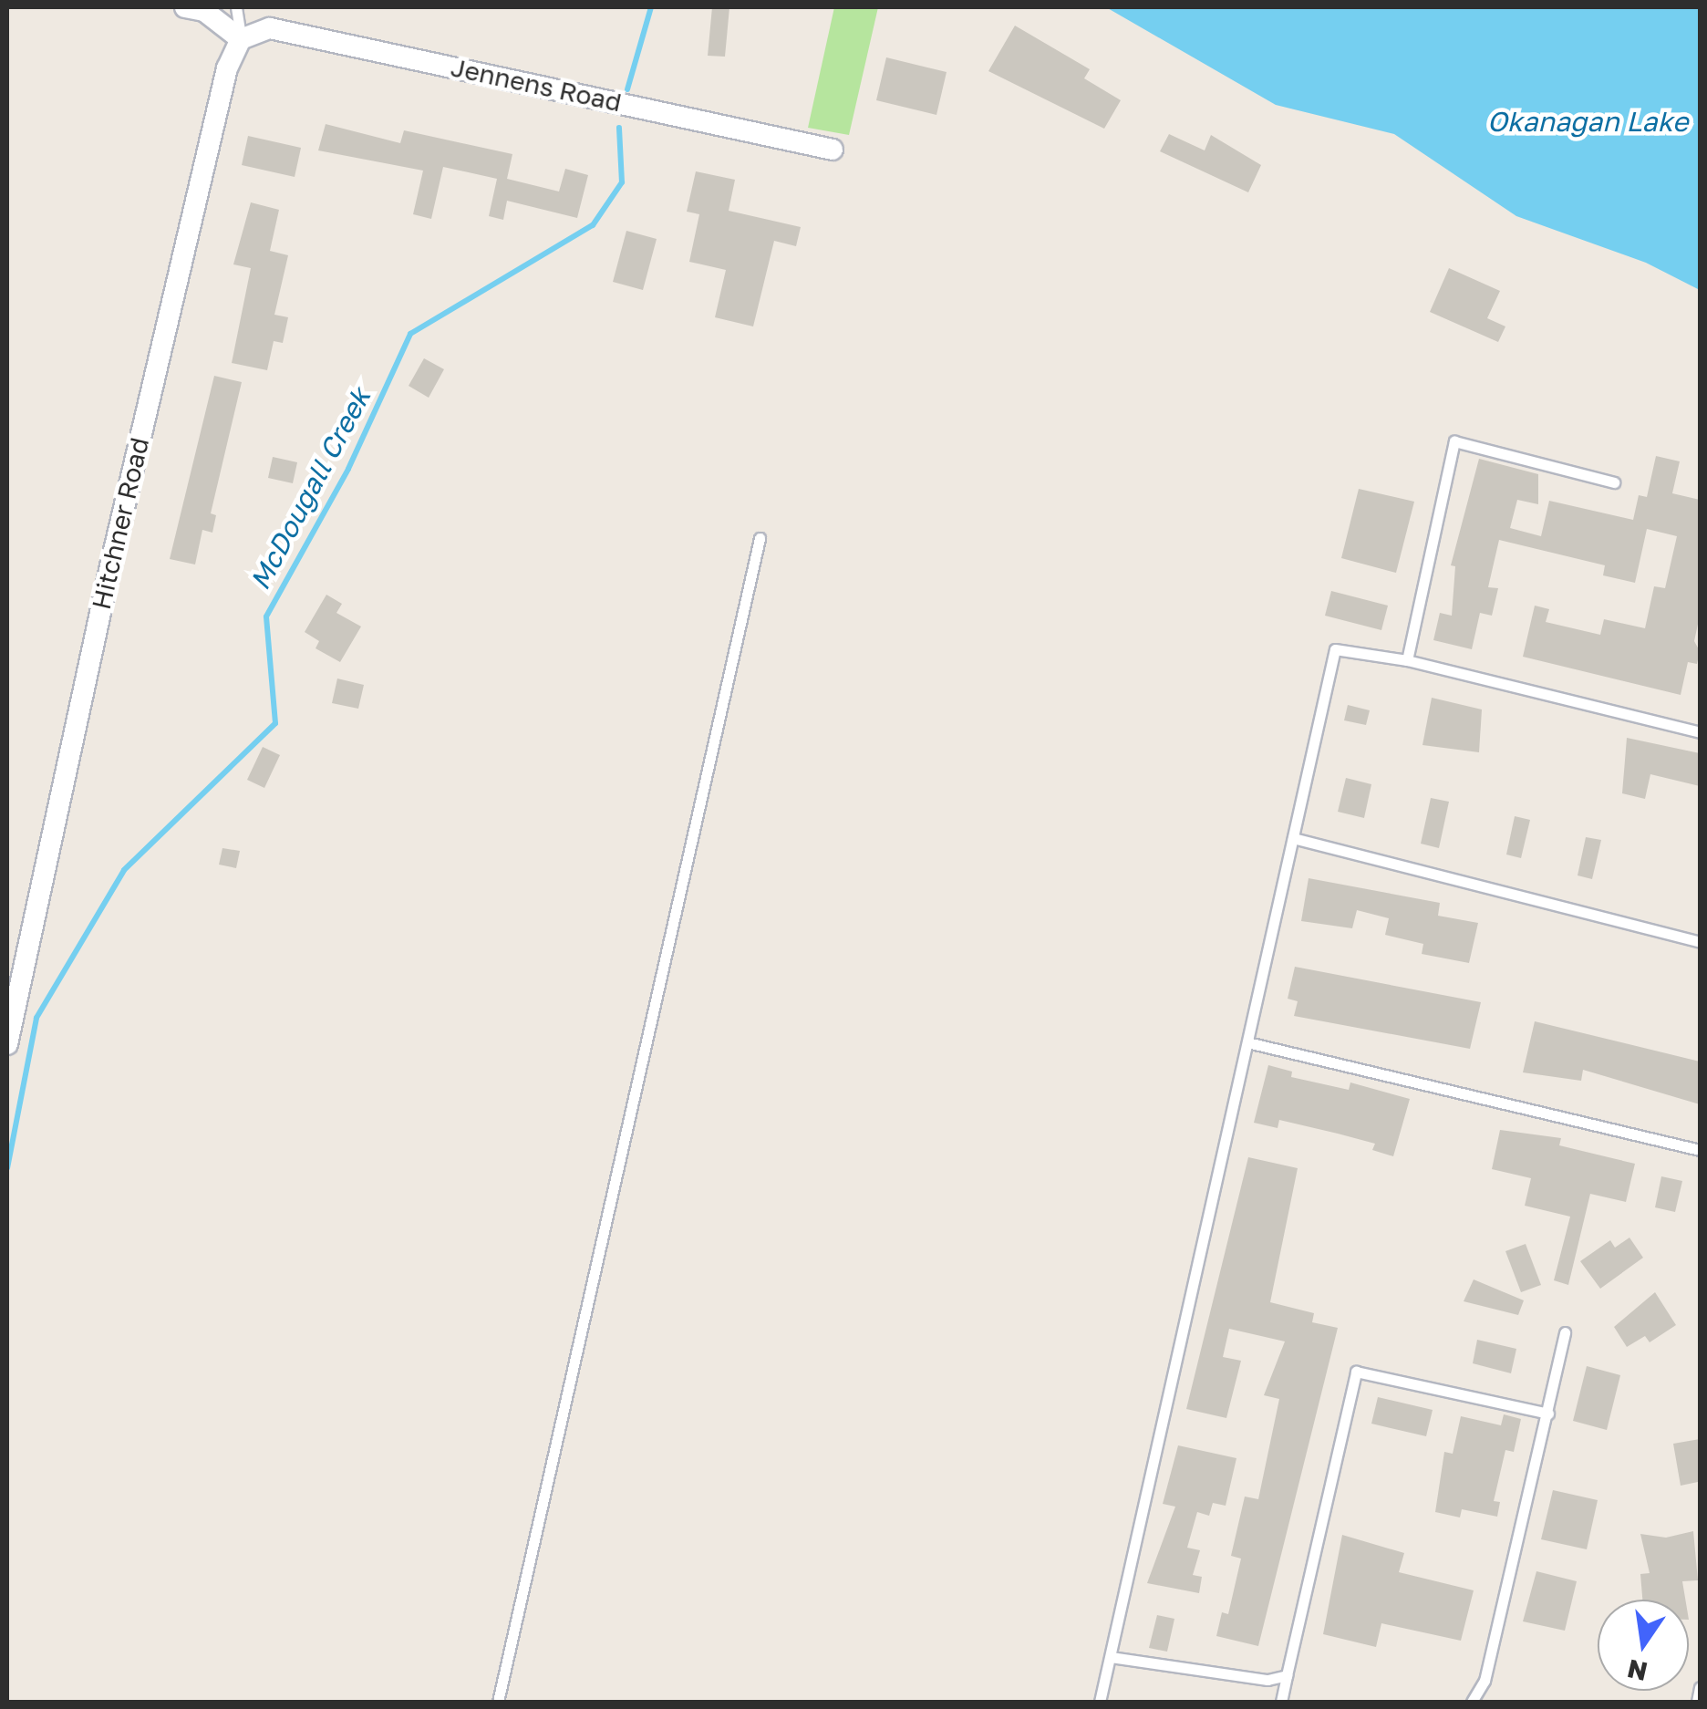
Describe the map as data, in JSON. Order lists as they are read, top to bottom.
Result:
{
  "streets": {
    "street": ["Jennens Road", "Hitchner Road"]
  },
  "crossings": [
    ["Jennens Road", "Hitchner Road"]
  ],
  "water": ["Okanagan Lake", "McDougall Creek"],
  "north": "bottom"
}
